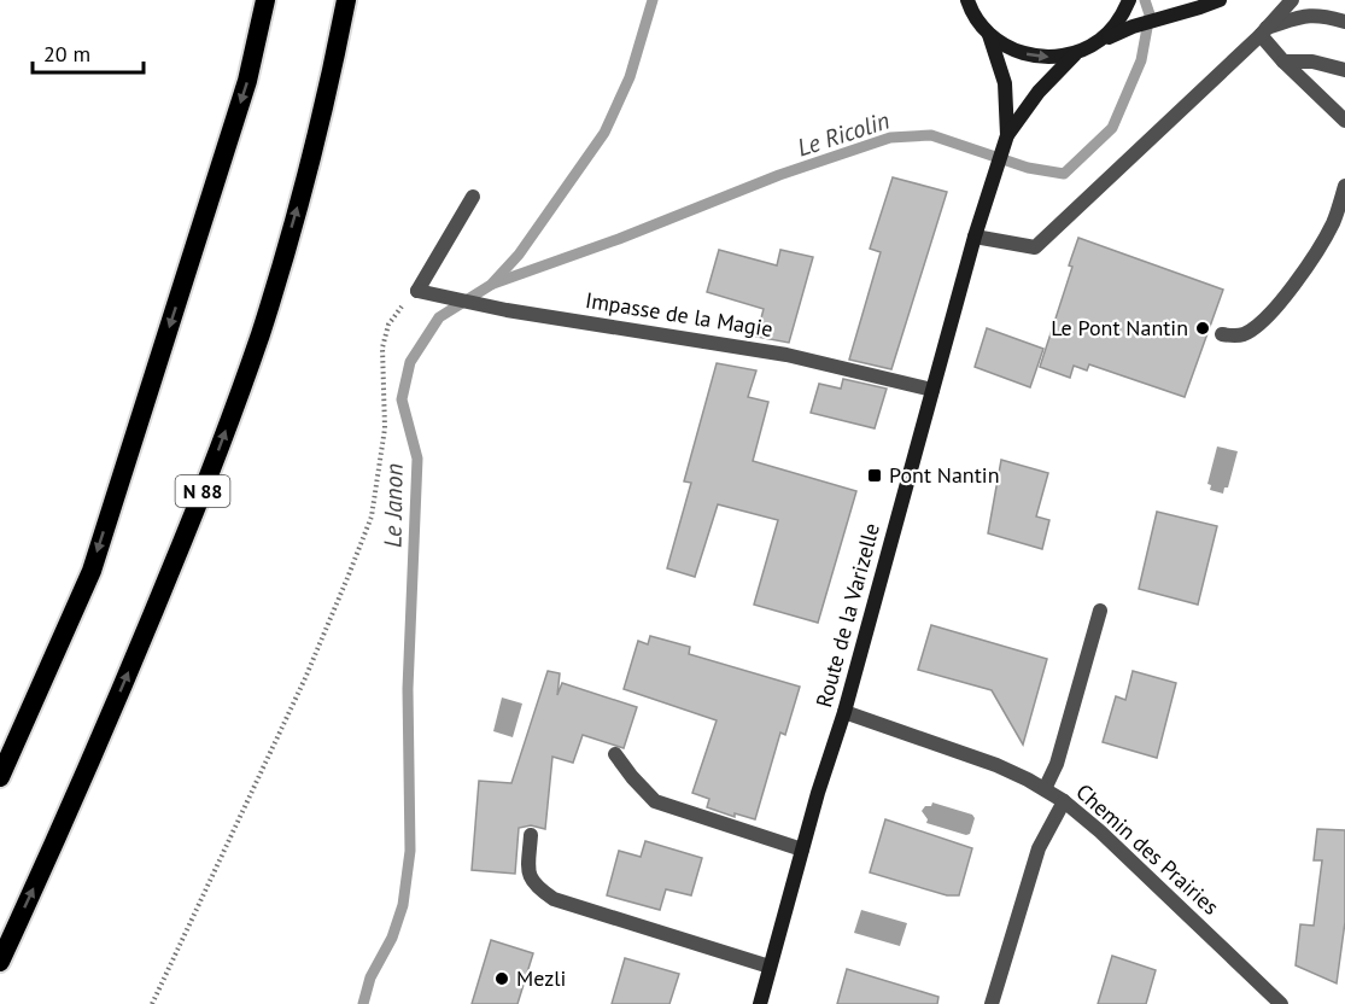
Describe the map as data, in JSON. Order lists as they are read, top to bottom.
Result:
{
  "streets": {
    "highway": ["N 88"],
    "main road": ["Route de la Varizelle"],
    "street": ["Impasse de la Magie", "Chemin des Prairies"]
  },
  "crossings": [
    ["Impasse de la Magie", "Route de la Varizelle"],
    ["Route de la Varizelle", "Chemin des Prairies"]
  ],
  "water": ["Le Ricolin", "Le Janon"],
  "places": {
    "other": ["Le Pont Nantin", "Mezli"],
    "transit": ["Pont Nantin"]
  },
  "scale_bar": "20 m"
}
